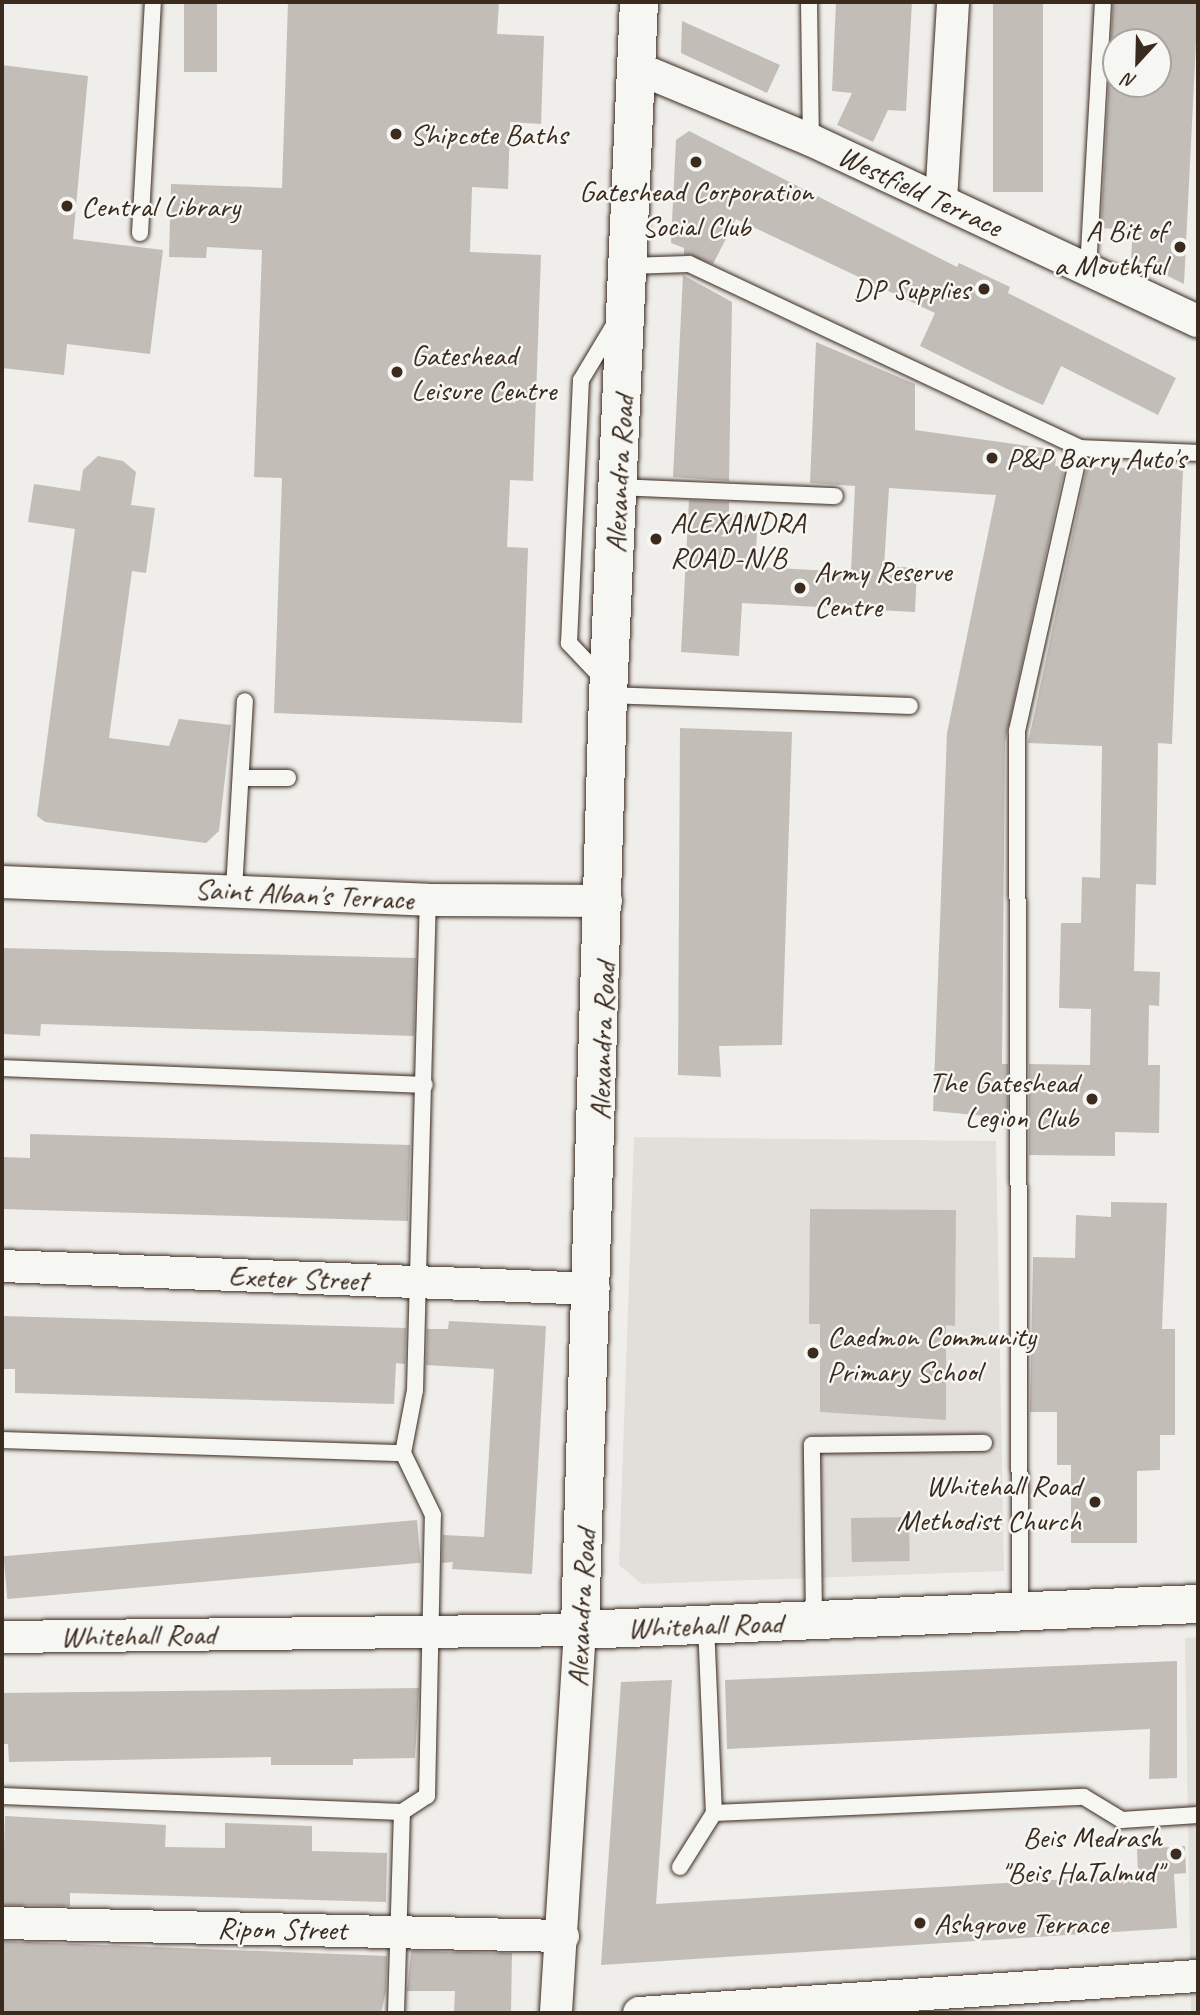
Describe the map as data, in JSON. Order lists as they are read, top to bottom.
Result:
{
  "streets": {
    "street": [
      "Westfield Terrace",
      "Alexandra Road",
      "Saint Alban's Terrace",
      "Exeter Street",
      "Whitehall Road",
      "Ripon Street"
    ]
  },
  "crossings": [
    ["Westfield Terrace", "Alexandra Road"],
    ["Alexandra Road", "Saint Alban's Terrace"],
    ["Alexandra Road", "Exeter Street"],
    ["Alexandra Road", "Whitehall Road"],
    ["Alexandra Road", "Ripon Street"]
  ],
  "places": [
    "Shipcote Baths",
    "Gateshead Corporation Social Club",
    "Central Library",
    "A Bit of a Mouthful",
    "DP Supplies",
    "Gateshead Leisure Centre",
    "P&P Barry Auto's",
    "ALEXANDRA ROAD-N/B",
    "Army Reserve Centre",
    "The Gateshead Legion Club",
    "Caedmon Community Primary School",
    "Whitehall Road Methodist Church",
    "Beis Medrash \"Beis HaTalmud\"",
    "Ashgrove Terrace"
  ],
  "north": "bottom"
}
